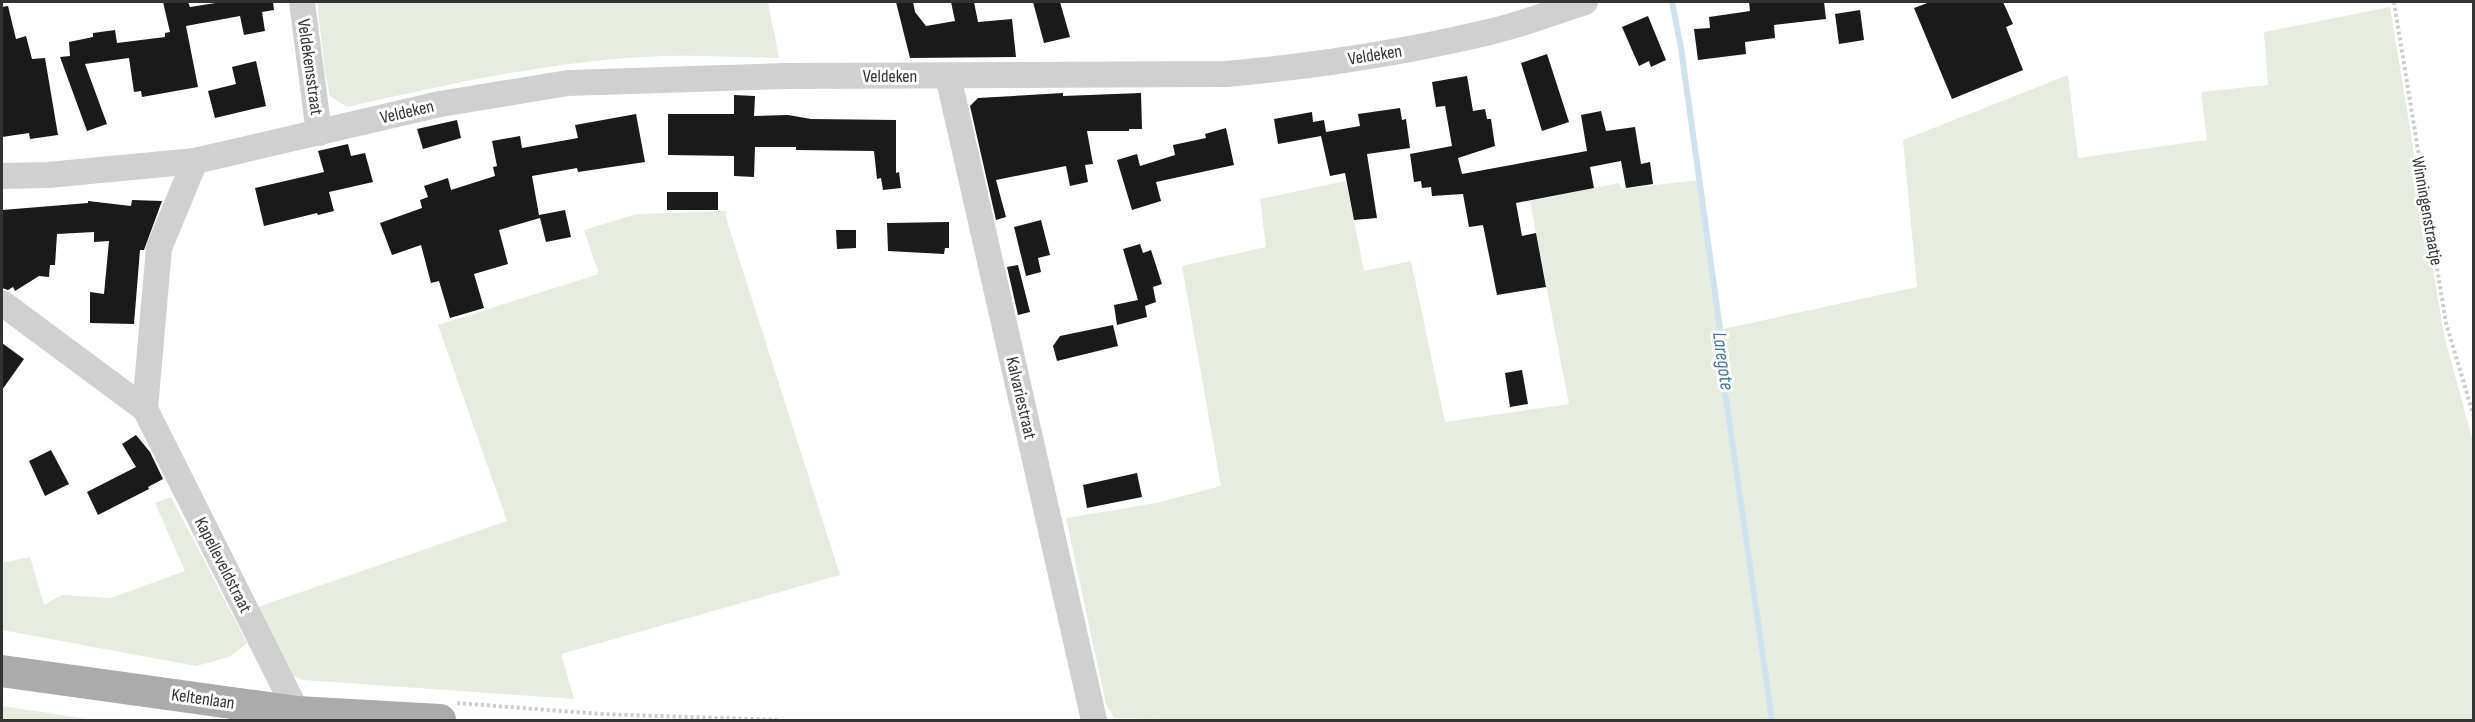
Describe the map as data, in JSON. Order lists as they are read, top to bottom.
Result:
{
  "streets": {
    "main road": ["Keltenlaan"],
    "street": [
      "Veldeken",
      "Veldekensstraat",
      "Kalvariestraat",
      "Kapelleveldstraat"
    ],
    "path": ["Winningenstraatje"]
  },
  "crossings": [
    ["Veldeken", "Veldekensstraat"],
    ["Veldeken", "Kalvariestraat"],
    ["Kapelleveldstraat", "Keltenlaan"]
  ],
  "water": ["Laregote"]
}
